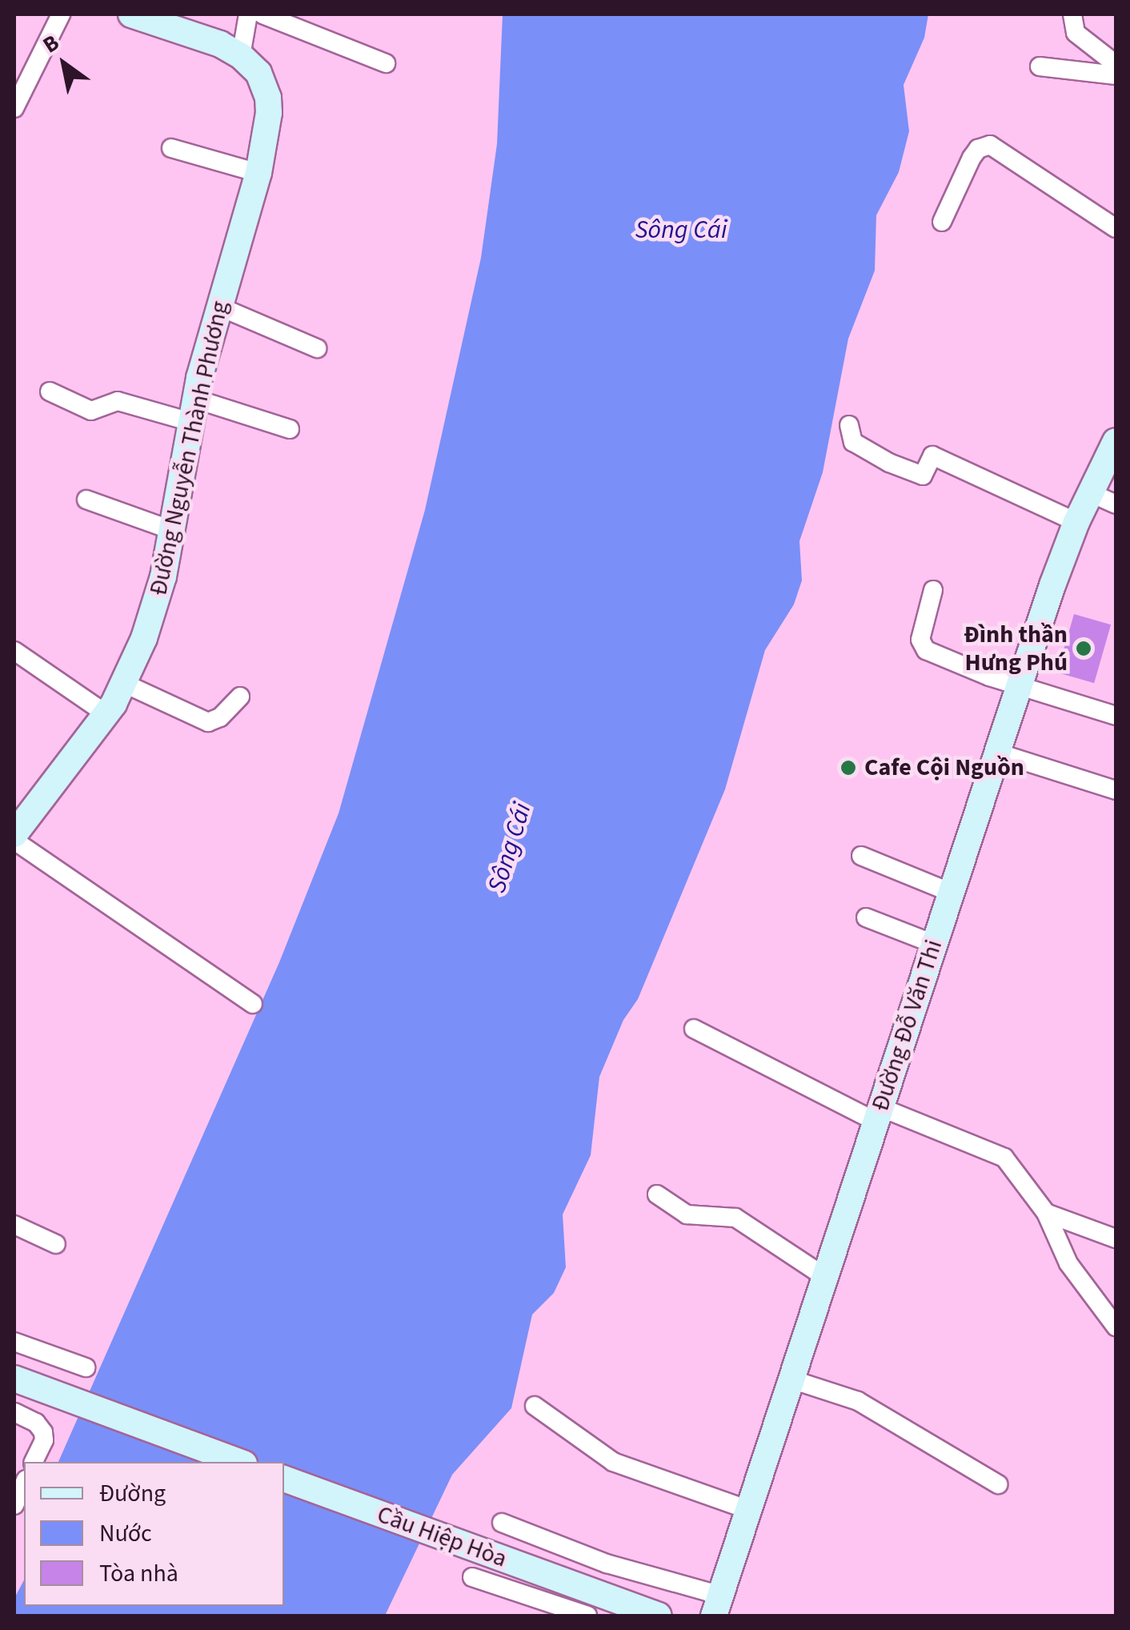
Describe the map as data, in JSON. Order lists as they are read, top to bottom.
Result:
{
  "streets": {
    "main road": ["Đường Nguyễn Thành Phương", "Đường Đỗ Văn Thi", "Cầu Hiệp Hòa"]
  },
  "water": ["Sông Cái"],
  "places": ["Đình thần Hưng Phú", "Cafe Cội Nguồn"],
  "legend": ["Đường", "Nước", "Tòa nhà"],
  "north": "top left"
}
